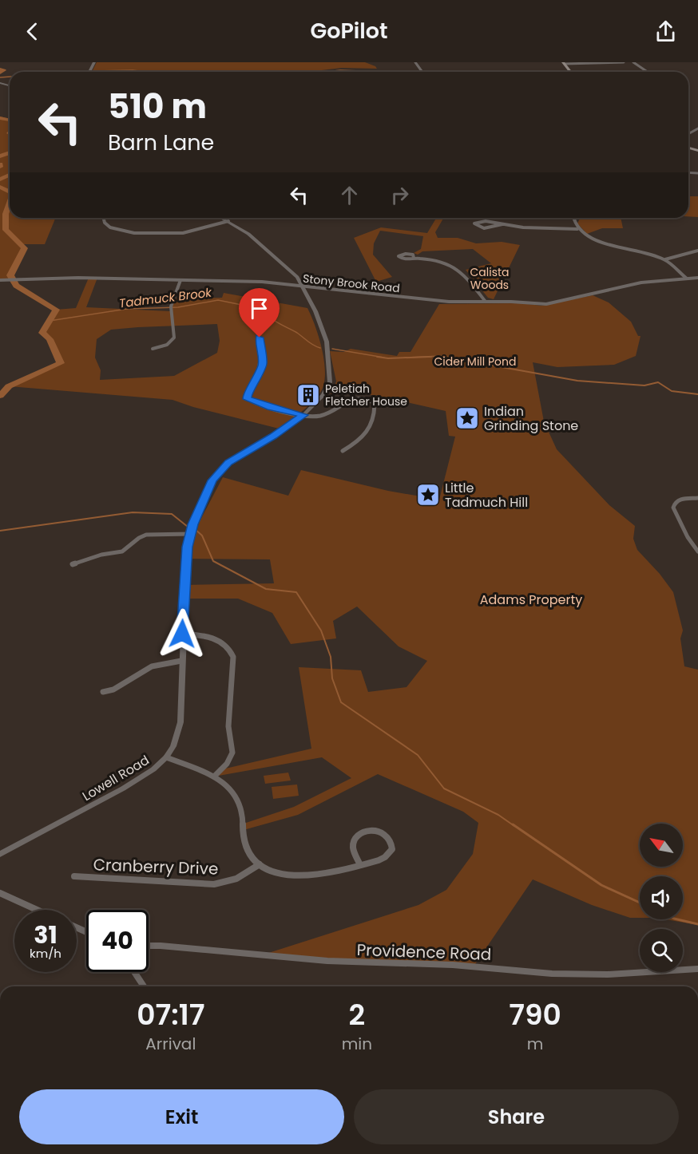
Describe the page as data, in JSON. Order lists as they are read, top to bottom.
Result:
{
  "streets": {
    "street": [
      "Stony Brook Road",
      "Lowell Road",
      "Cranberry Drive",
      "Providence Road"
    ]
  },
  "crossings": [
    ["Stony Brook Road", "Lowell Road"]
  ],
  "water": ["Tadmuck Brook"],
  "parks": ["Calista Woods", "Cider Mill Pond", "Adams Property"],
  "places": {
    "building": ["Peletiah Fletcher House"],
    "place": ["Indian Grinding Stone", "Little Tadmuch Hill"]
  },
  "north": "top left",
  "page": {
    "header": "GoPilot",
    "turn": ["510 m", "Barn Lane"],
    "speed": "31 km/h",
    "limit": "40",
    "eta": [
      "07:17",
      "Arrival",
      "2",
      "min",
      "790",
      "m"
    ],
    "buttons": ["Exit", "Share"]
  }
}
